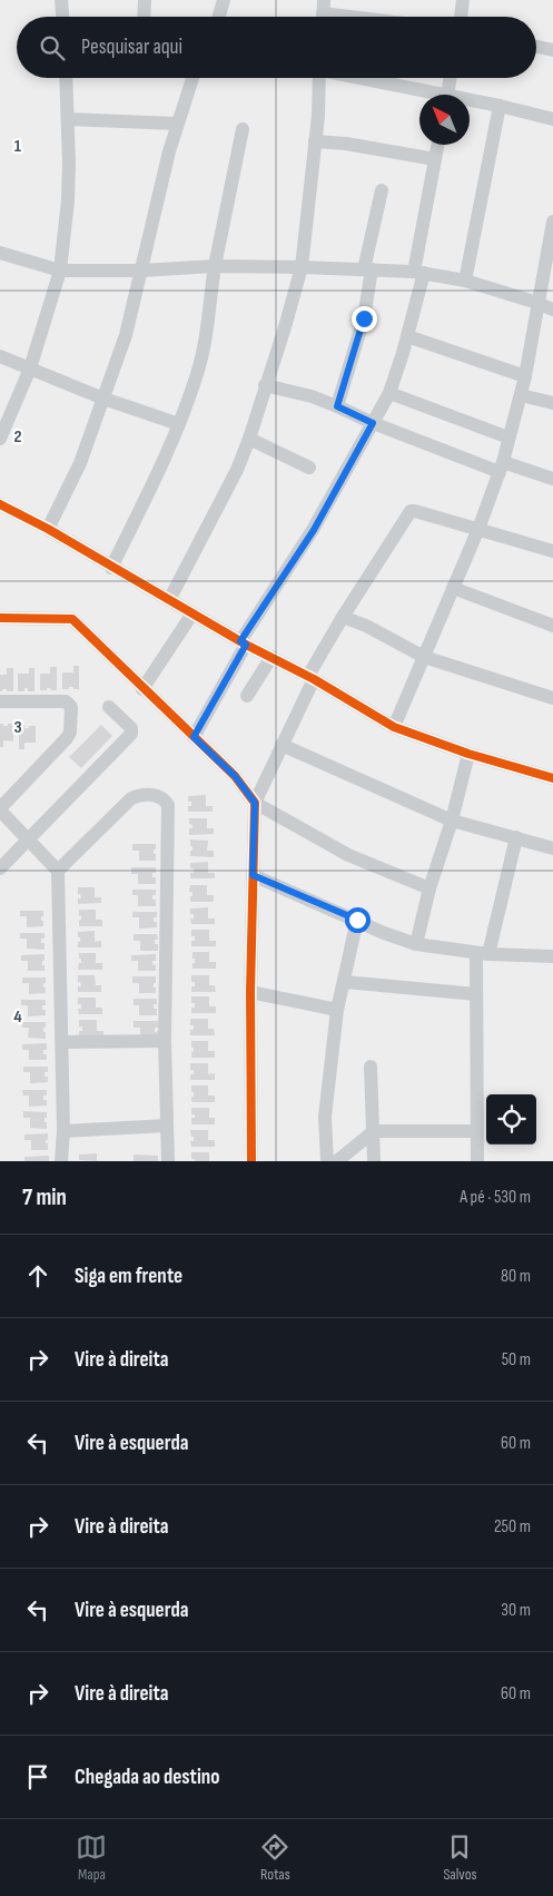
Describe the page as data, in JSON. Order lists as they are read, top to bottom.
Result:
{
  "north": "top left",
  "page": {
    "search": "Pesquisar aqui",
    "heading": ["7 min", "A pé · 530 m"],
    "list": [
      ["Siga em frente", "80 m"],
      ["Vire à direita", "50 m"],
      ["Vire à esquerda", "60 m"],
      ["Vire à direita", "250 m"],
      ["Vire à esquerda", "30 m"],
      ["Vire à direita", "60 m"],
      "Chegada ao destino"
    ],
    "nav": ["Mapa", "Rotas", "Salvos"]
  },
  "grid": {
    "rows": [
      "1",
      "2",
      "3",
      "4"
    ]
  }
}
